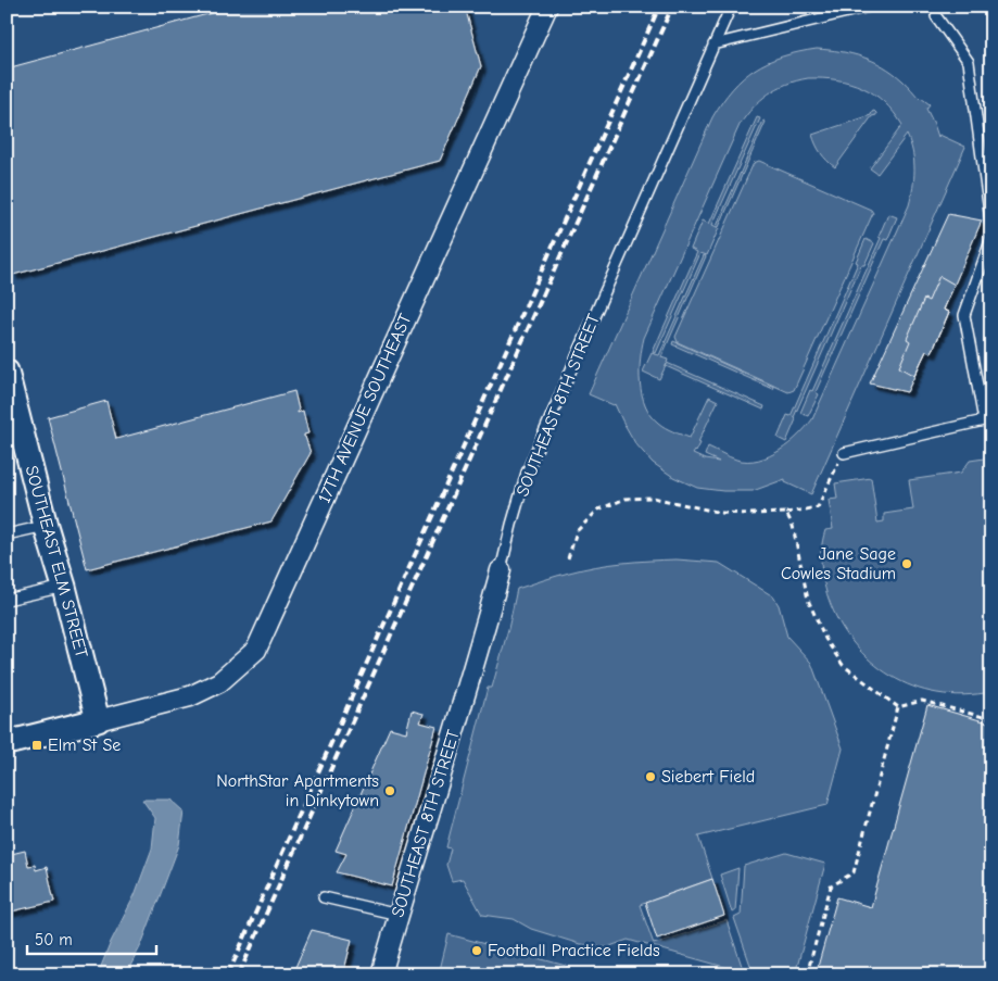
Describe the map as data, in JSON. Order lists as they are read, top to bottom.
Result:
{
  "streets": {
    "street": ["SOUTHEAST 8TH STREET", "17TH AVENUE SOUTHEAST", "SOUTHEAST ELM STREET"]
  },
  "crossings": [
    ["17TH AVENUE SOUTHEAST", "SOUTHEAST ELM STREET"]
  ],
  "places": {
    "other": [
      "Jane Sage Cowles Stadium",
      "Siebert Field",
      "NorthStar Apartments in Dinkytown",
      "Football Practice Fields"
    ],
    "transit": ["Elm St Se"]
  },
  "scale_bar": "50 m"
}
